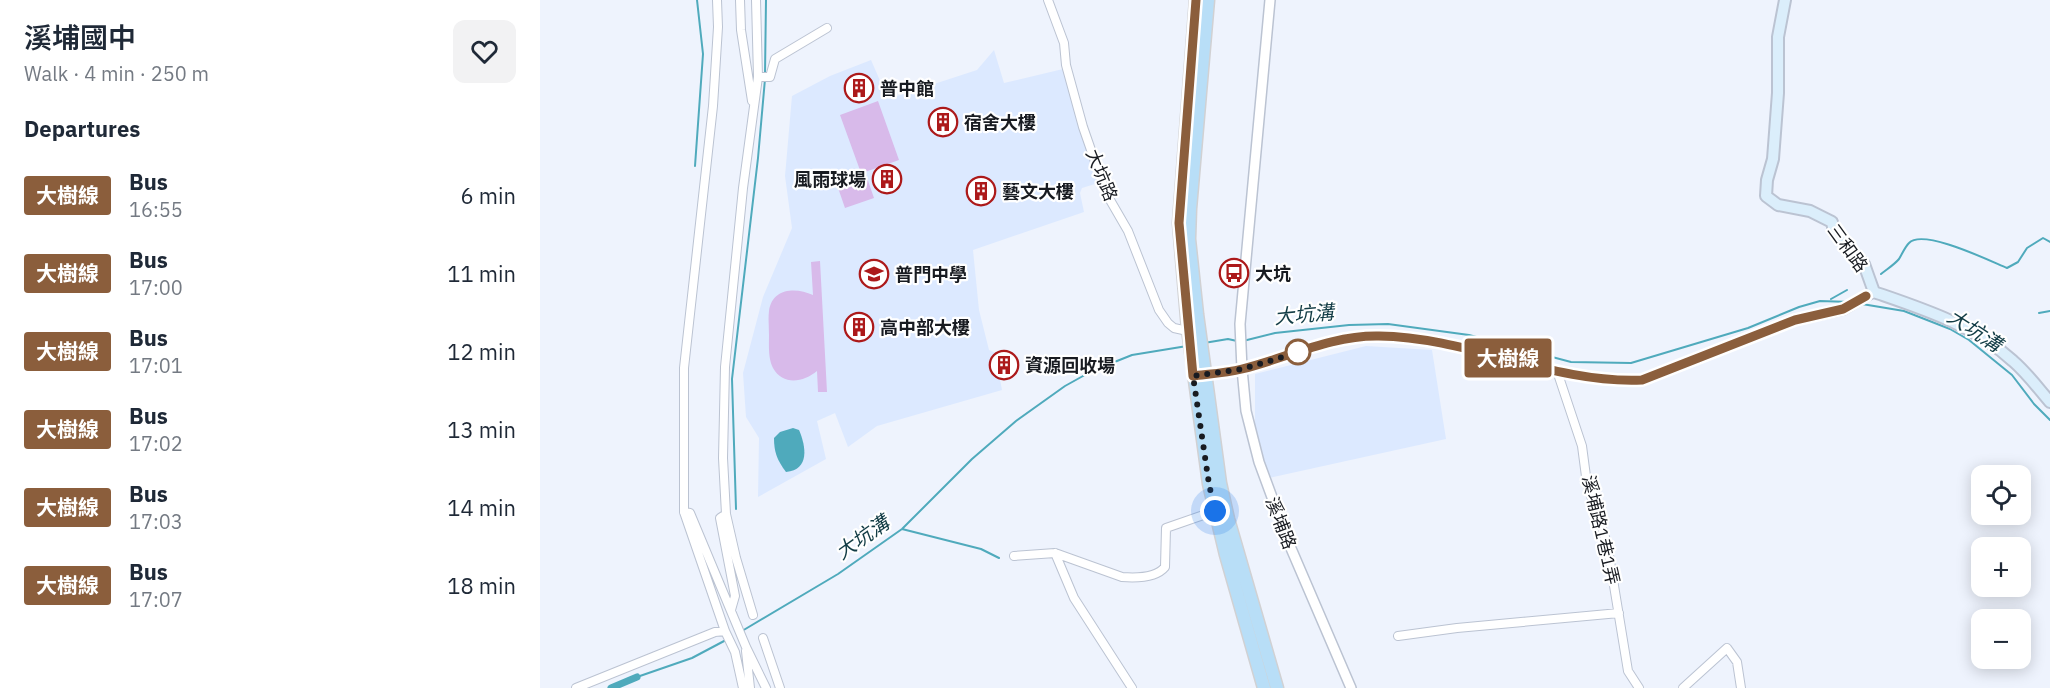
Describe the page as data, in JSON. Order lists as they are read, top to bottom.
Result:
{
  "streets": {
    "main road": ["三和路"],
    "street": ["大坑路", "溪埔路", "溪埔路1巷1弄"]
  },
  "water": ["大坑溝"],
  "places": {
    "building": [
      "普中館",
      "宿舍大樓",
      "風雨球場",
      "藝文大樓",
      "高中部大樓",
      "資源回收場"
    ],
    "bus stop": ["大坑"],
    "school or university": ["普門中學"]
  },
  "lines": ["bus line 大樹線"],
  "page": {
    "heading": [
      ["溪埔國中", "Walk · 4 min · 250 m"],
      "Departures"
    ],
    "on_map": "大樹線",
    "list": [
      {
        "mark": "大樹線",
        "name": "Bus",
        "note": "16:55",
        "value": "6 min"
      },
      {
        "mark": "大樹線",
        "name": "Bus",
        "note": "17:00",
        "value": "11 min"
      },
      {
        "mark": "大樹線",
        "name": "Bus",
        "note": "17:01",
        "value": "12 min"
      },
      {
        "mark": "大樹線",
        "name": "Bus",
        "note": "17:02",
        "value": "13 min"
      },
      {
        "mark": "大樹線",
        "name": "Bus",
        "note": "17:03",
        "value": "14 min"
      },
      {
        "mark": "大樹線",
        "name": "Bus",
        "note": "17:07",
        "value": "18 min"
      }
    ],
    "map_buttons": ["+", "−"]
  }
}
